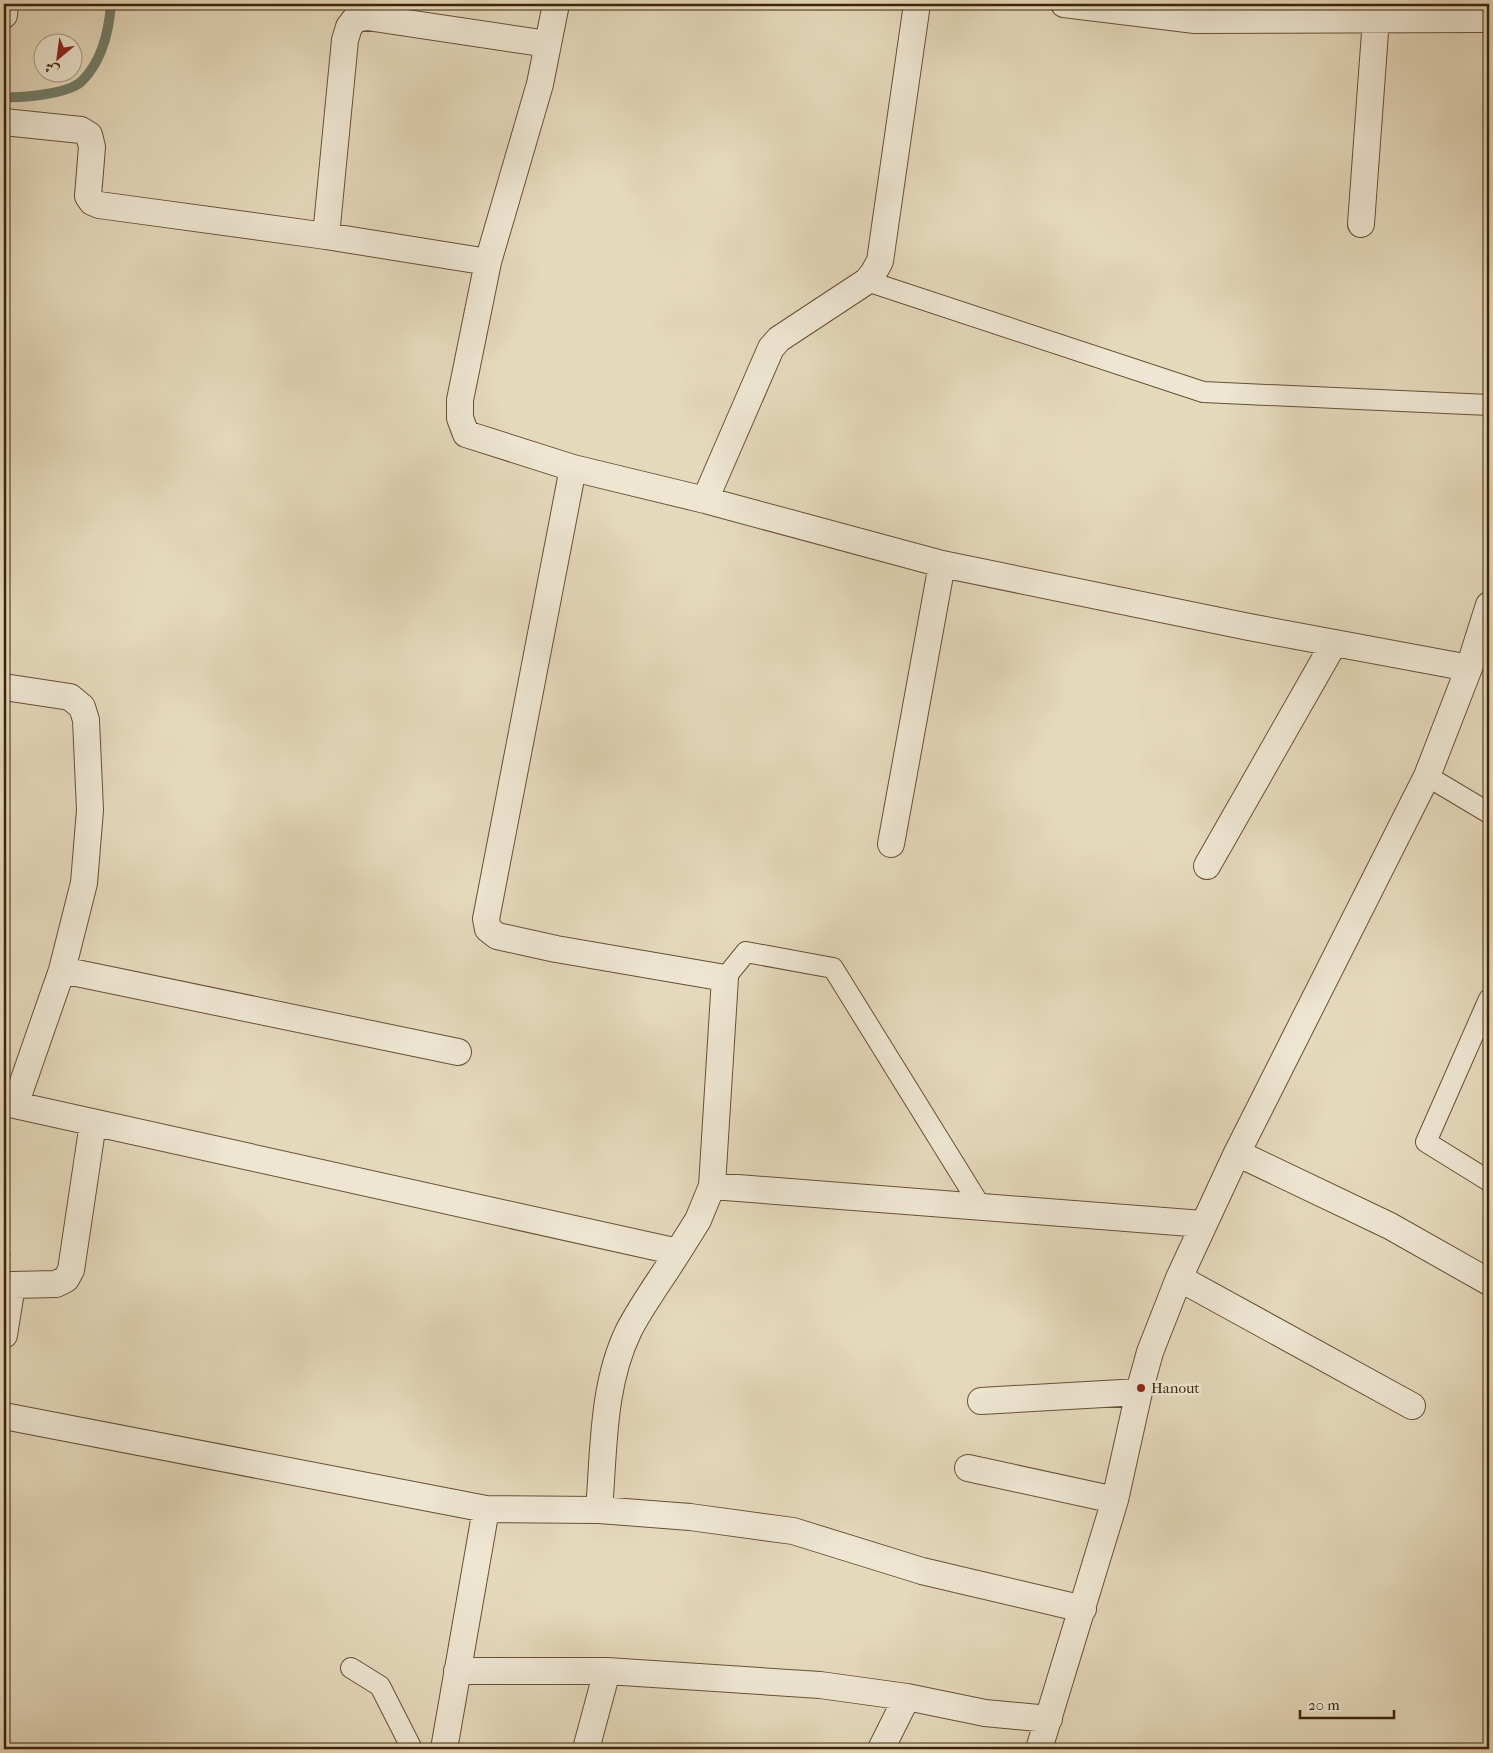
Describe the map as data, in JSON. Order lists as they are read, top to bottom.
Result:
{
  "places": ["Hanout"],
  "scale_bar": "20 m",
  "north": "bottom left"
}
